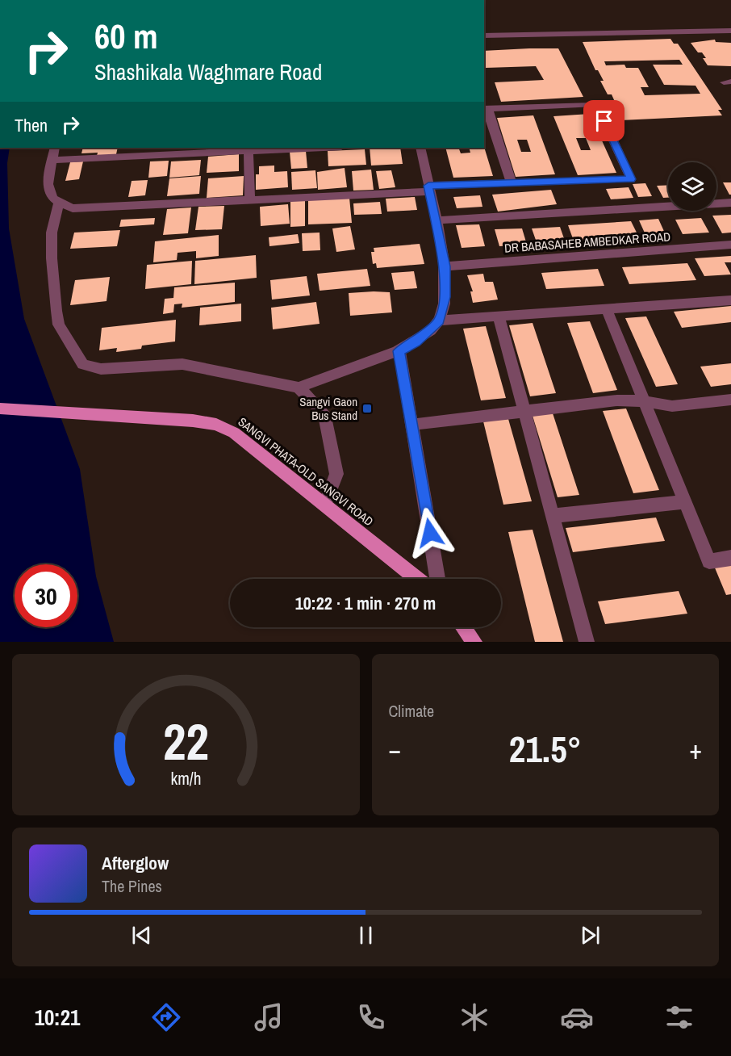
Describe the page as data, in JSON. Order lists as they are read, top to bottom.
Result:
{
  "streets": {
    "main road": ["SANGVI PHATA-OLD SANGVI ROAD"],
    "street": ["DR BABASAHEB AMBEDKAR ROAD"]
  },
  "places": {
    "transit": ["Sangvi Gaon Bus Stand"]
  },
  "page": {
    "turn": ["60 m", "Shashikala Waghmare Road"],
    "then": "Then",
    "limit": "30",
    "trip": "10:22 · 1 min · 270 m",
    "tile": "Climate",
    "heat": ["−", "21.5°", "+"],
    "song": ["Afterglow", "The Pines"],
    "tabs": "10:21",
    "gauge": ["22", "km/h"]
  }
}
